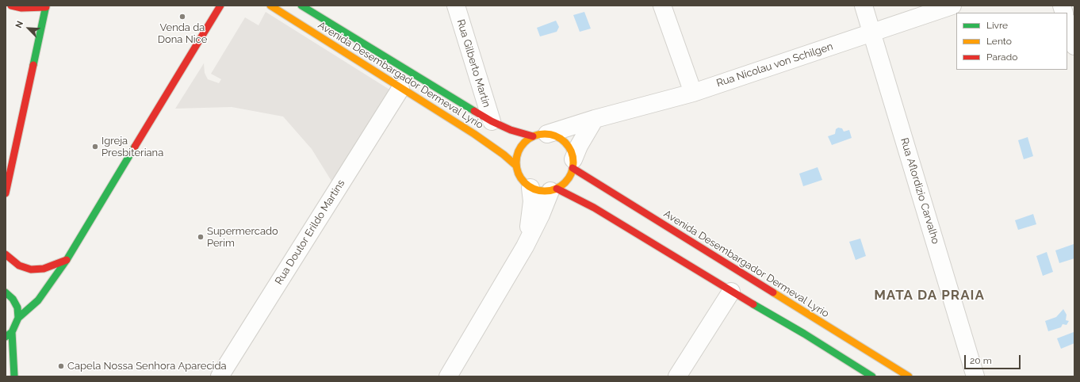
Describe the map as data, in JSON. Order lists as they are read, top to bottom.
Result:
{
  "streets": {
    "street": [
      "Rua Gilberto Martin",
      "Rua Nicolau von Schilgen",
      "Avenida Desembargador Dermeval Lyrio",
      "Rua Aflordizio Carvalho",
      "Rua Doutor Erildo Martins"
    ]
  },
  "crossings": [
    ["Rua Gilberto Martin", "Avenida Desembargador Dermeval Lyrio"],
    ["Rua Nicolau von Schilgen", "Avenida Desembargador Dermeval Lyrio"],
    ["Rua Nicolau von Schilgen", "Rua Aflordizio Carvalho"],
    ["Avenida Desembargador Dermeval Lyrio", "Rua Doutor Erildo Martins"]
  ],
  "districts": ["MATA DA PRAIA"],
  "places": [
    "Venda da Dona Nice",
    "Igreja Presbiteriana",
    "Supermercado Perim",
    "Capela Nossa Senhora Aparecida"
  ],
  "legend": ["Livre", "Lento", "Parado"],
  "scale_bar": "20 m",
  "north": "top left"
}
